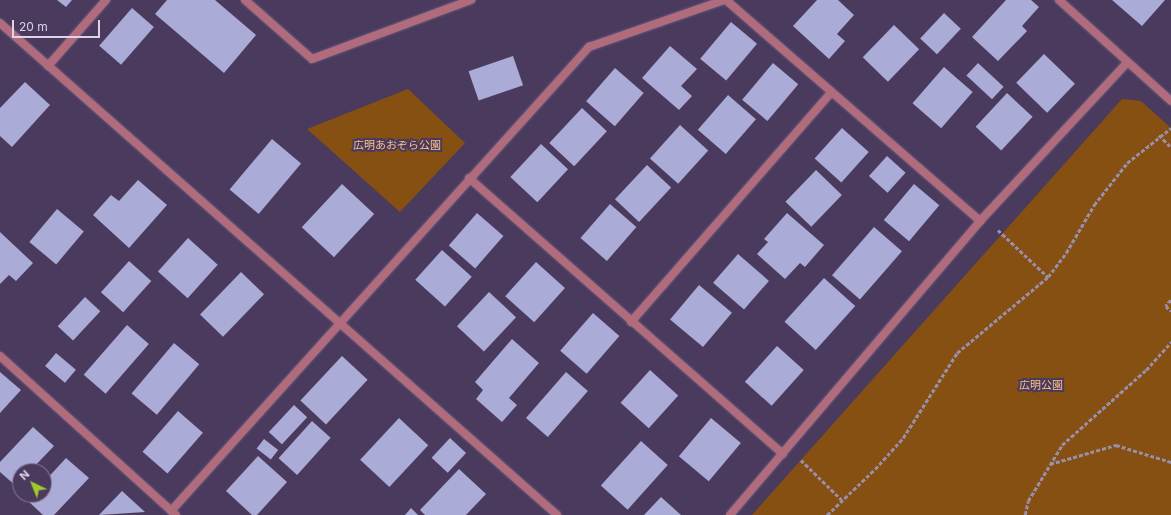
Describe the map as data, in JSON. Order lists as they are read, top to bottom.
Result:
{
  "parks": ["広明あおぞら公園", "広明公園"],
  "scale_bar": "20 m",
  "north": "top left"
}
